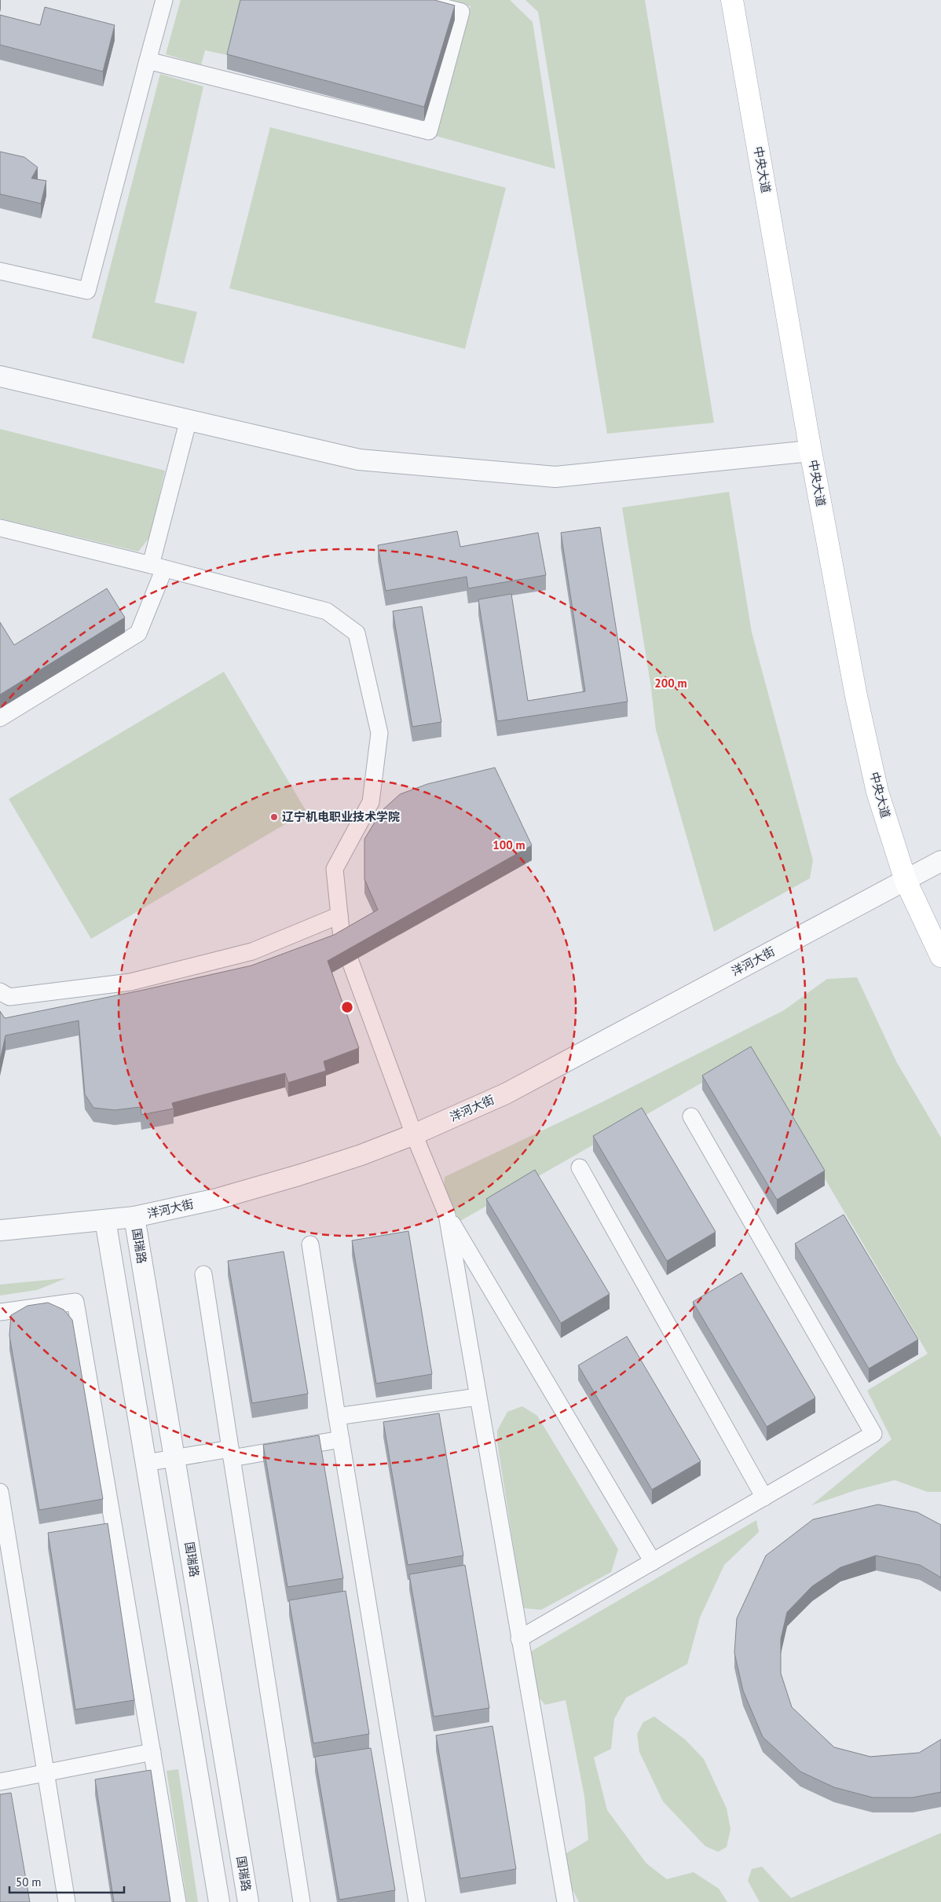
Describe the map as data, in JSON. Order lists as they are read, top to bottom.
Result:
{
  "streets": {
    "main road": ["中央大道"],
    "street": ["洋河大街", "国瑞路"]
  },
  "crossings": [
    ["中央大道", "洋河大街"],
    ["洋河大街", "国瑞路"]
  ],
  "places": ["辽宁机电职业技术学院"],
  "scale_bar": "50 m",
  "rings": ["200 m", "100 m"]
}
